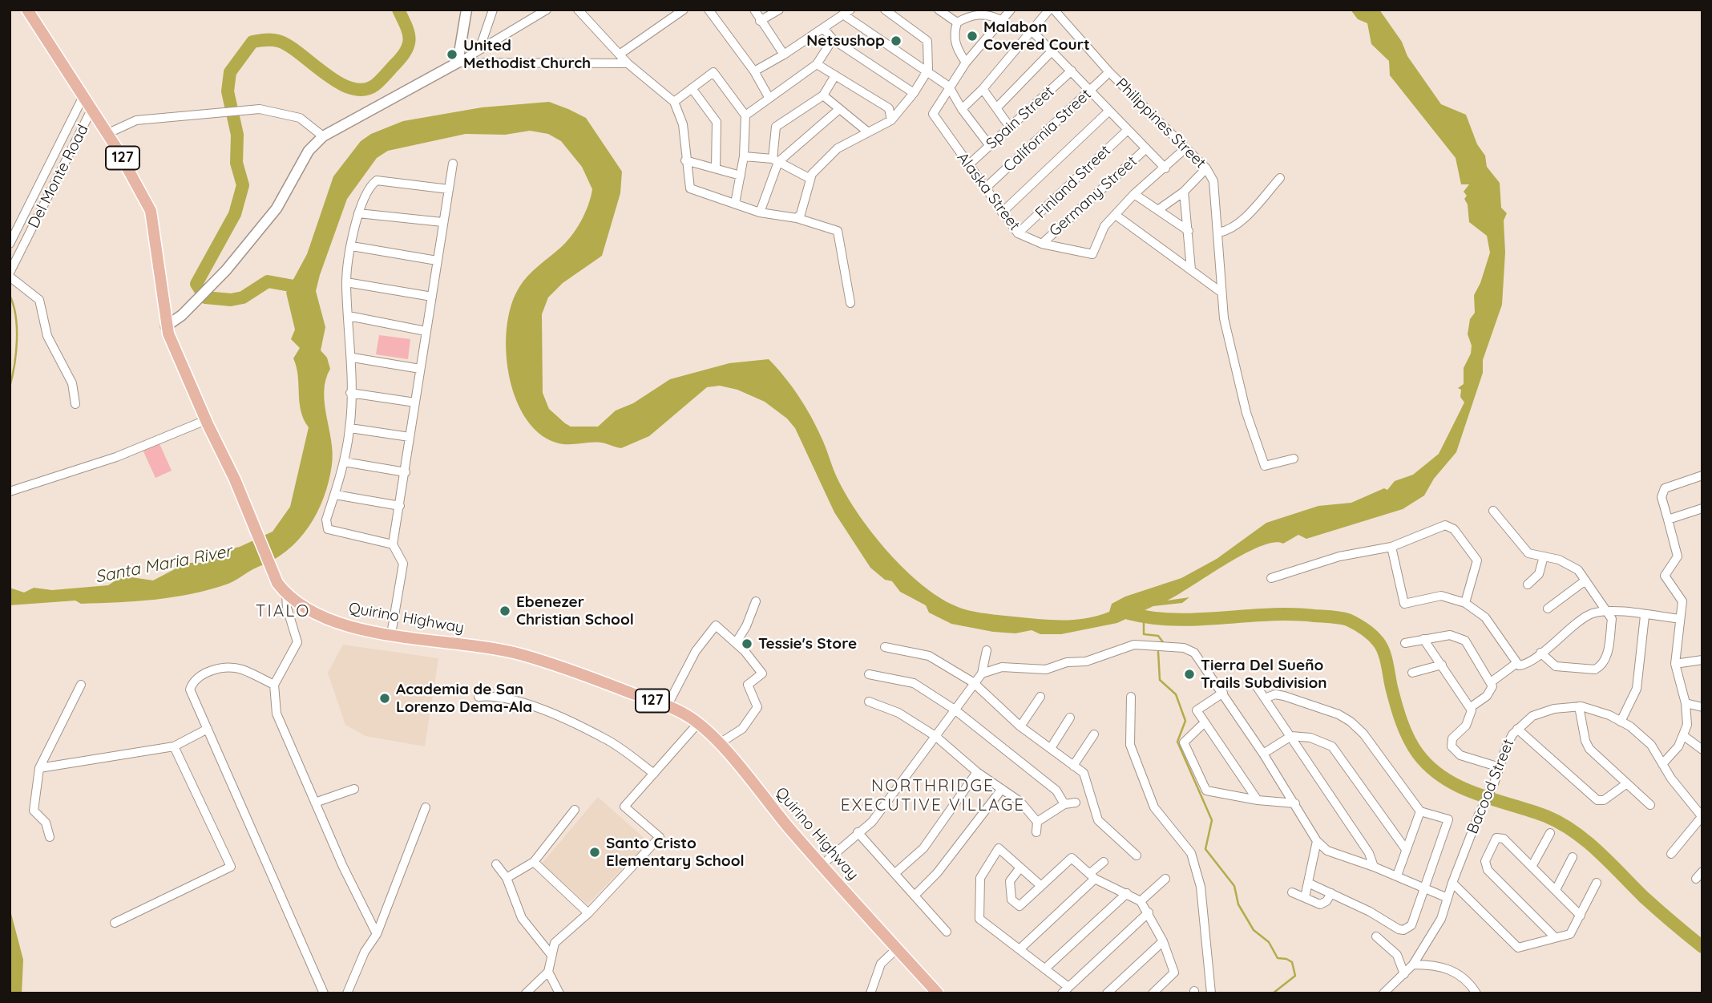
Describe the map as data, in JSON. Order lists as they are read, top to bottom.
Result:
{
  "streets": {
    "main road": ["127", "Quirino Highway"],
    "street": [
      "Spain Street",
      "Philippines Street",
      "California Street",
      "Del Monte Road",
      "Finland Street",
      "Alaska Street",
      "Germany Street",
      "Bacood Street"
    ]
  },
  "crossings": [
    ["Spain Street", "Alaska Street"],
    ["Philippines Street", "California Street"],
    ["California Street", "Alaska Street"],
    ["Del Monte Road", "Quirino Highway"],
    ["Finland Street", "Alaska Street"],
    ["Alaska Street", "Germany Street"]
  ],
  "districts": ["TIALO", "NORTHRIDGE EXECUTIVE VILLAGE"],
  "water": ["Santa Maria River"],
  "places": [
    "Malabon Covered Court",
    "Netsushop",
    "United Methodist Church",
    "Ebenezer Christian School",
    "Tessie's Store",
    "Tierra Del Sueño Trails Subdivision",
    "Academia de San Lorenzo Dema-Ala",
    "Santo Cristo Elementary School"
  ]
}
